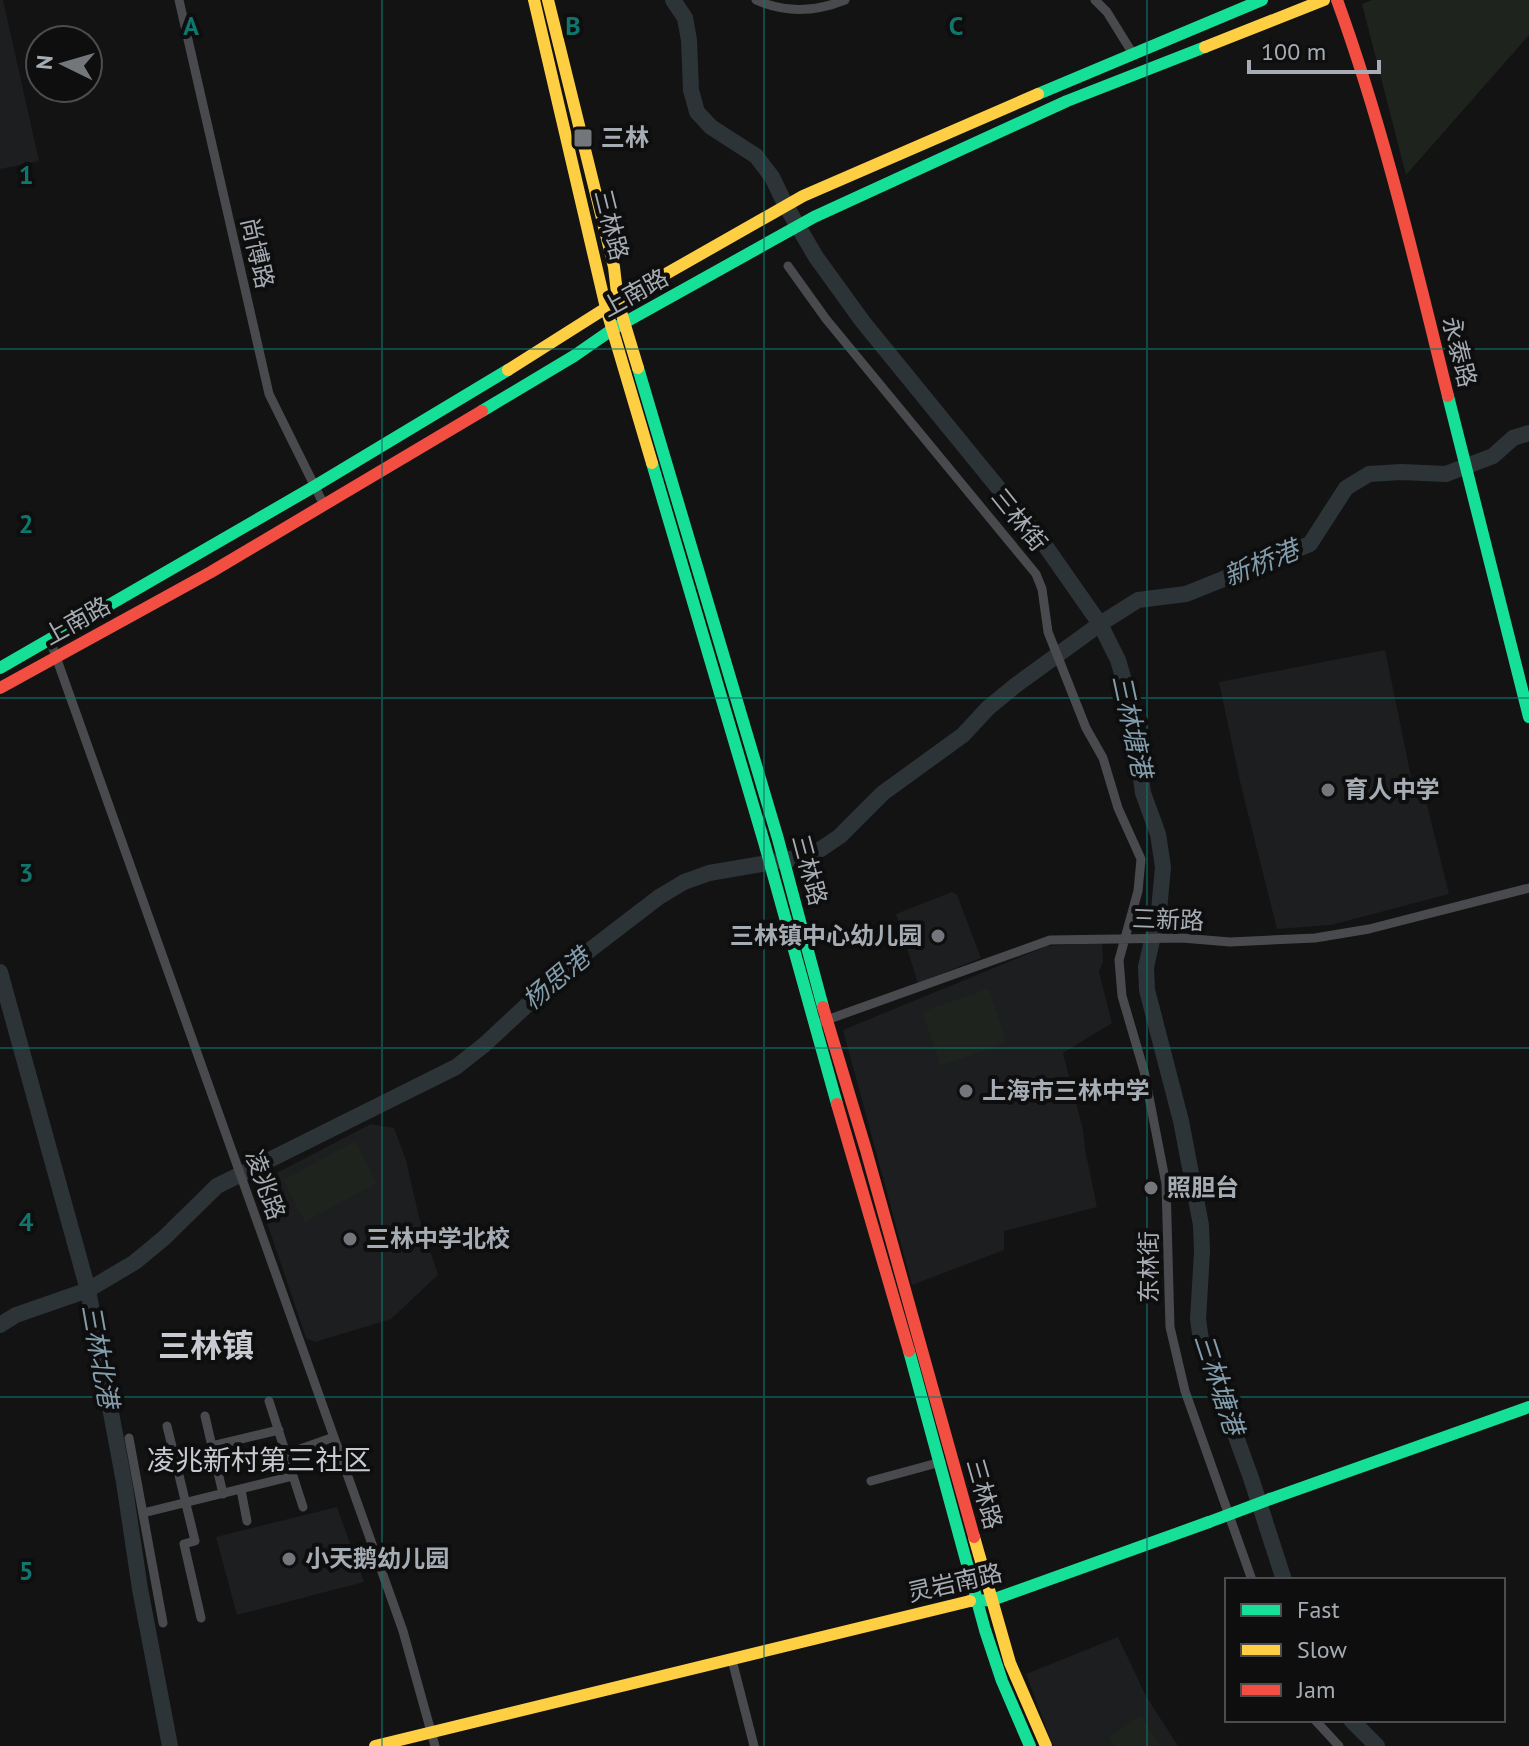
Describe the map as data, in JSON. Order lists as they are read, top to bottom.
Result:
{
  "streets": {
    "main road": [
      "三林路",
      "上南路",
      "永泰路",
      "灵岩南路"
    ],
    "street": [
      "尚博路",
      "三林街",
      "三新路",
      "凌兆路",
      "东林街"
    ]
  },
  "crossings": [
    ["三林路", "上南路"],
    ["三林路", "三新路"],
    ["三林路", "灵岩南路"],
    ["尚博路", "上南路"],
    ["上南路", "凌兆路"],
    ["三林街", "三新路"],
    ["三林街", "东林街"],
    ["三新路", "东林街"],
    ["凌兆路", "灵岩南路"]
  ],
  "districts": ["三林镇", "凌兆新村第三社区"],
  "water": [
    "新桥港",
    "三林塘港",
    "杨思港",
    "三林北港"
  ],
  "places": {
    "transit": ["三林"],
    "other": [
      "育人中学",
      "三林镇中心幼儿园",
      "上海市三林中学",
      "照胆台",
      "三林中学北校",
      "小天鹅幼儿园"
    ]
  },
  "legend": ["Fast", "Slow", "Jam"],
  "scale_bar": "100 m",
  "north": "left",
  "grid": {
    "columns": ["A", "B", "C"],
    "rows": [
      "1",
      "2",
      "3",
      "4",
      "5"
    ]
  }
}
